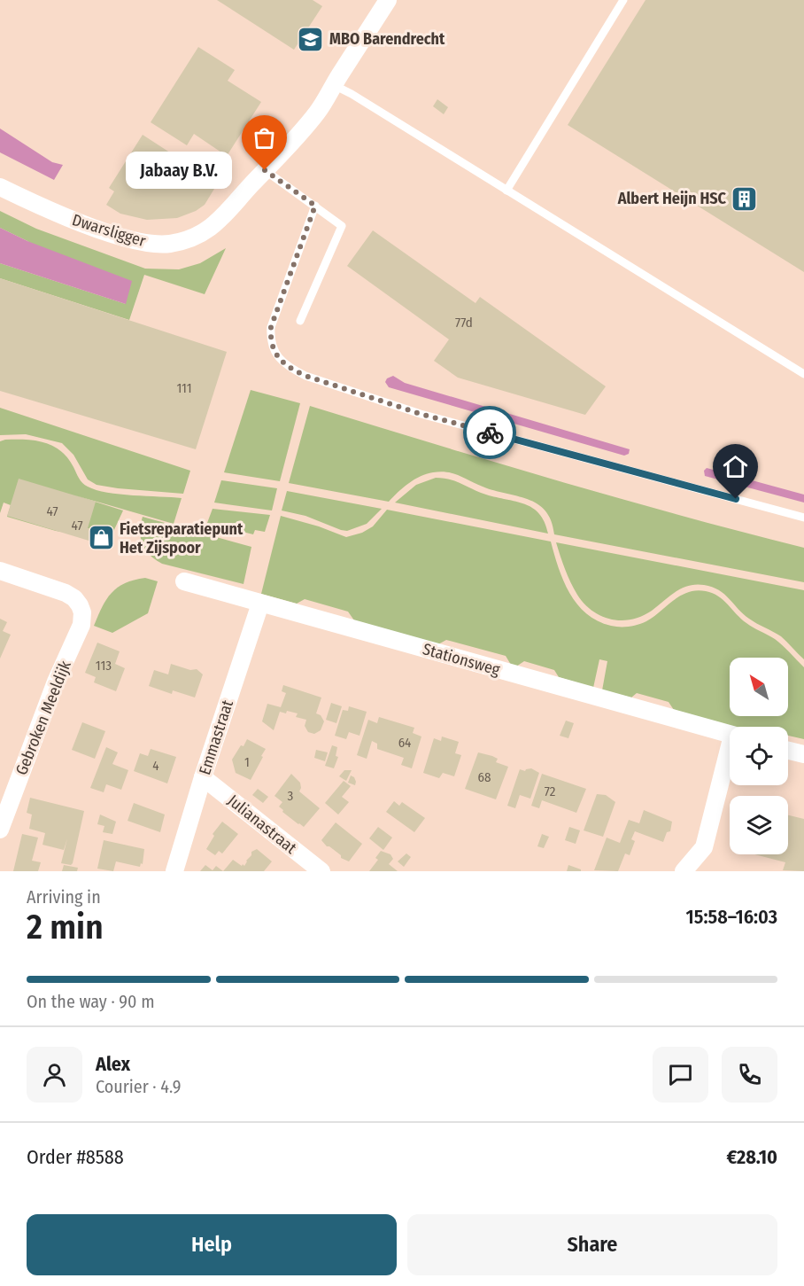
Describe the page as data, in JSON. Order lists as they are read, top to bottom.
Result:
{
  "streets": {
    "street": [
      "Dwarsligger",
      "Stationsweg",
      "Gebroken Meeldijk",
      "Emmastraat",
      "Julianastraat"
    ]
  },
  "crossings": [
    ["Stationsweg", "Emmastraat"],
    ["Emmastraat", "Julianastraat"]
  ],
  "places": {
    "school or university": ["MBO Barendrecht"],
    "other": ["Jabaay B.V."],
    "building": ["Albert Heijn HSC"],
    "shop": ["Fietsreparatiepunt Het Zijspoor"]
  },
  "house_numbers": [
    "77d",
    "111",
    "47",
    "47",
    "113",
    "64",
    "1",
    "4",
    "68",
    "72",
    "3"
  ],
  "north": "top left",
  "page": {
    "bubble": "Jabaay B.V.",
    "heading": ["2 min", "Arriving in", "15:58–16:03"],
    "panel": [
      "Alex",
      "Courier · 4.9",
      "Order #8588",
      "€28.10"
    ],
    "bar": "On the way · 90 m",
    "buttons": ["Help", "Share"]
  }
}
